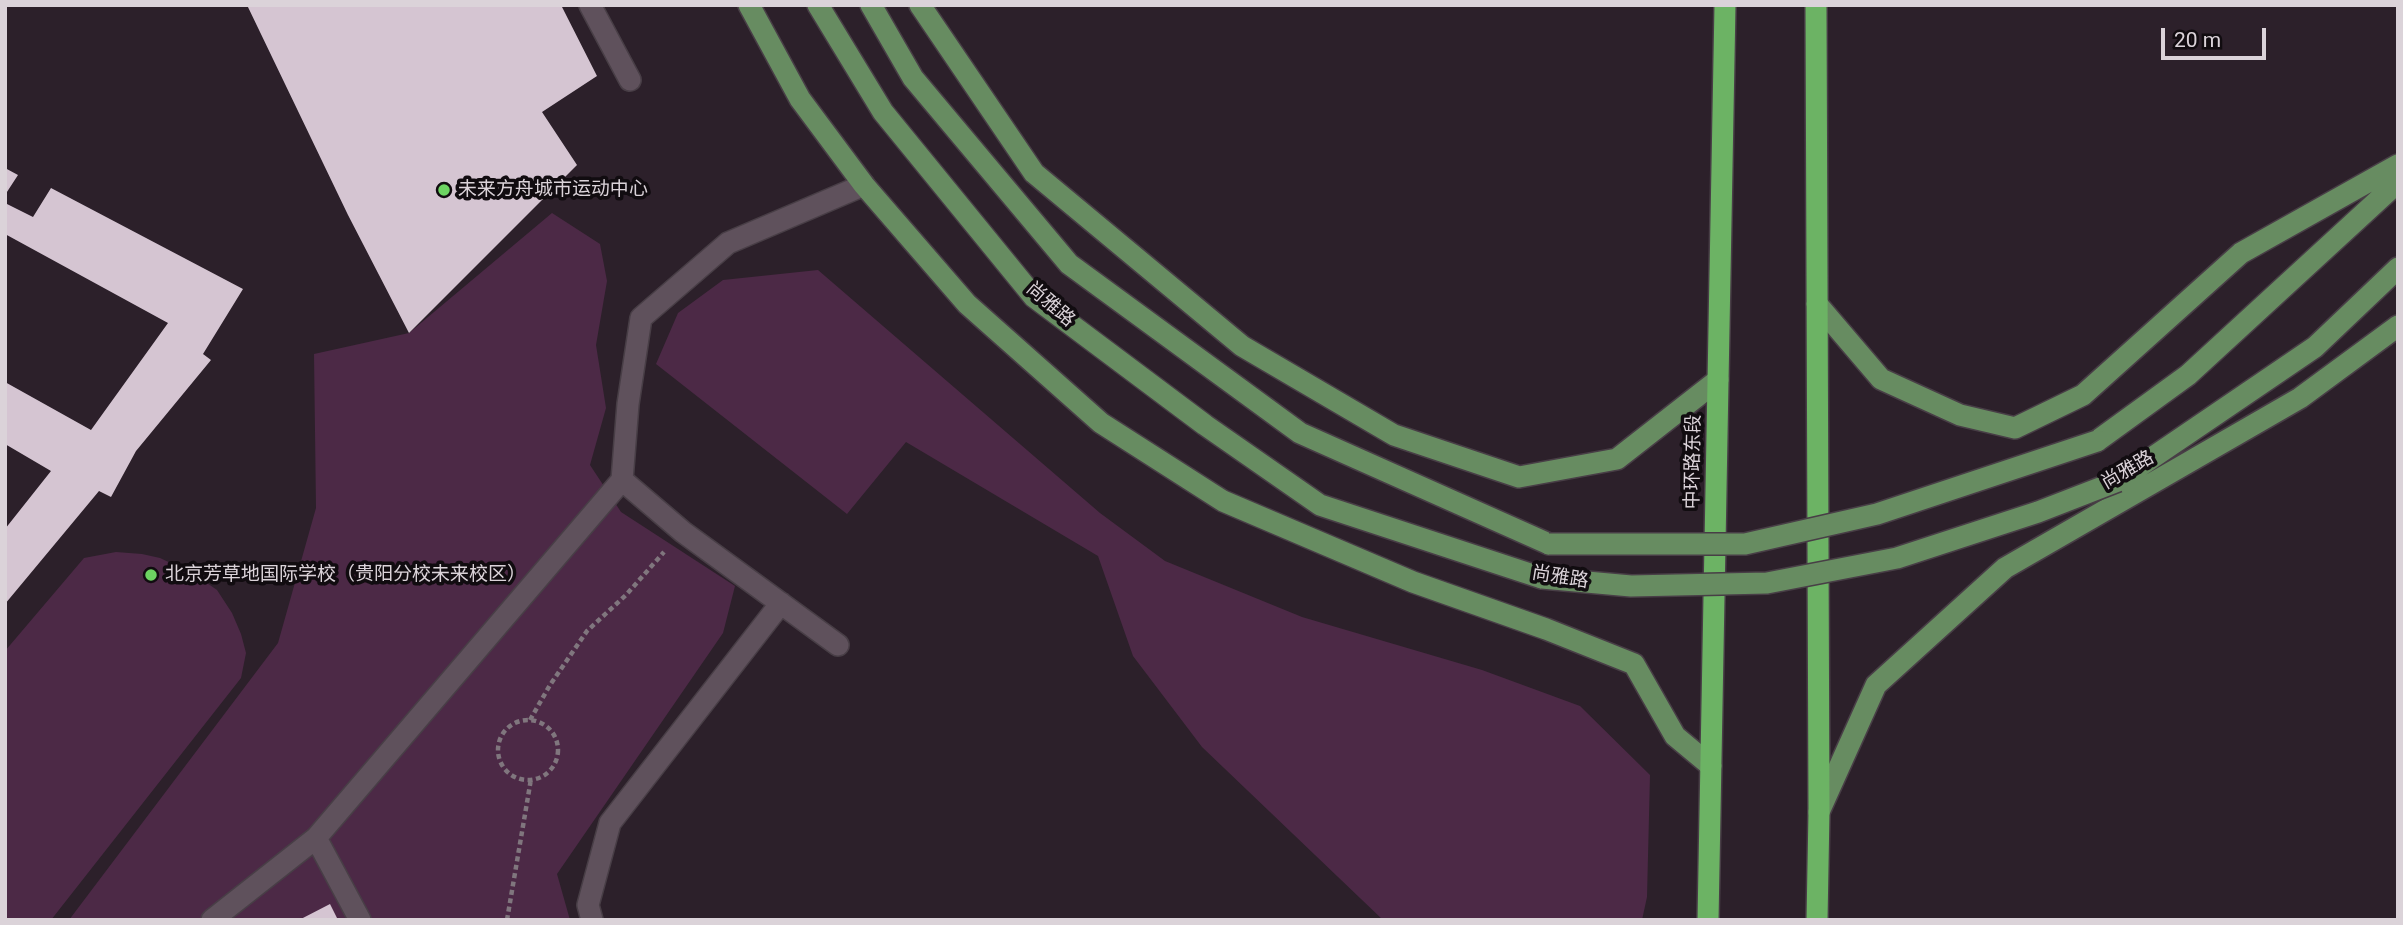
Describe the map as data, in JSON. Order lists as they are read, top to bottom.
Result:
{
  "streets": {
    "highway": ["中环路东段"],
    "main road": ["尚雅路"]
  },
  "places": ["未来方舟城市运动中心", "北京芳草地国际学校（贵阳分校未来校区）"],
  "scale_bar": "20 m"
}
